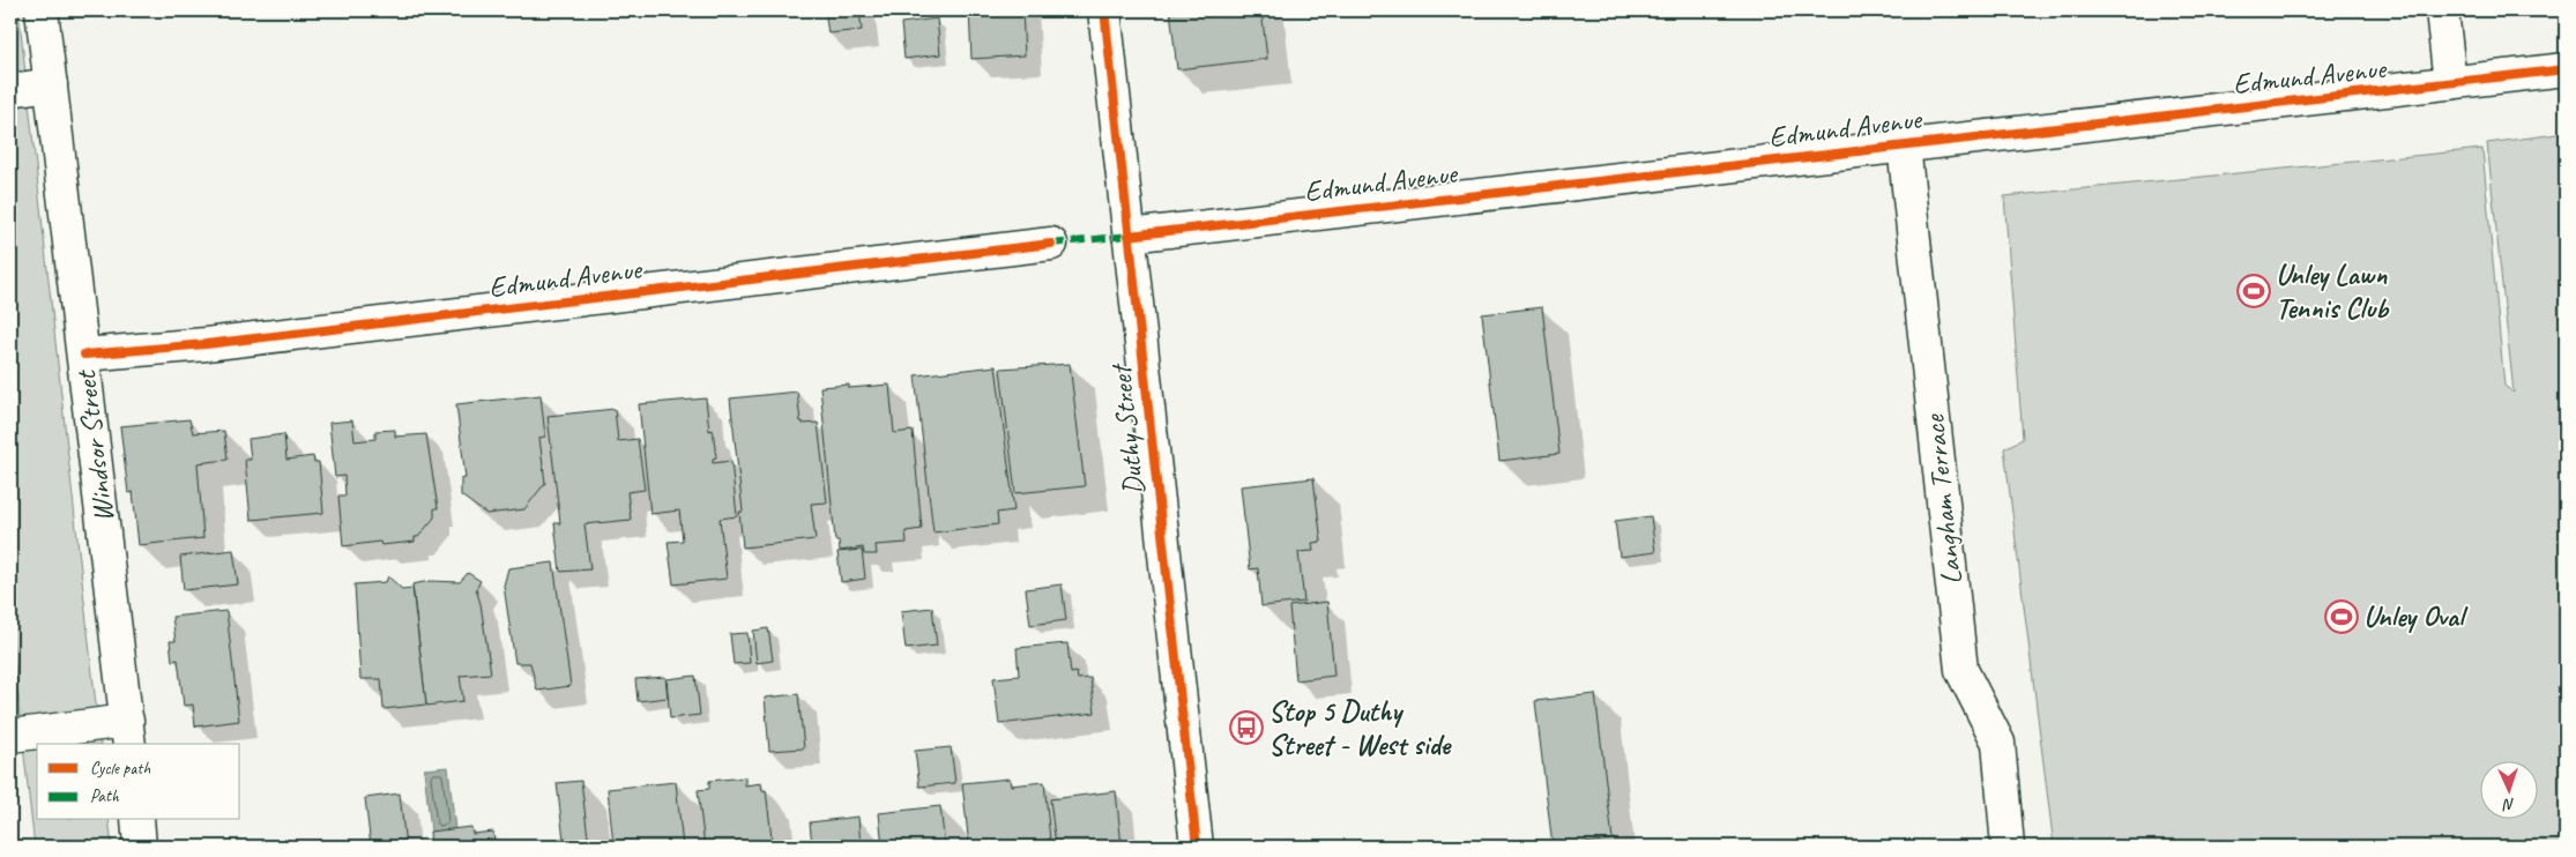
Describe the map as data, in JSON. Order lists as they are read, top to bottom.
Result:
{
  "streets": {
    "street": [
      "Edmund Avenue",
      "Duthy Street",
      "Windsor Street",
      "Langham Terrace"
    ]
  },
  "crossings": [
    ["Edmund Avenue", "Duthy Street"],
    ["Edmund Avenue", "Windsor Street"],
    ["Edmund Avenue", "Langham Terrace"]
  ],
  "places": {
    "sports": ["Unley Lawn Tennis Club", "Unley Oval"],
    "bus stop": ["Stop 5 Duthy Street - West side"]
  },
  "legend": ["Cycle path", "Path"],
  "north": "bottom"
}
